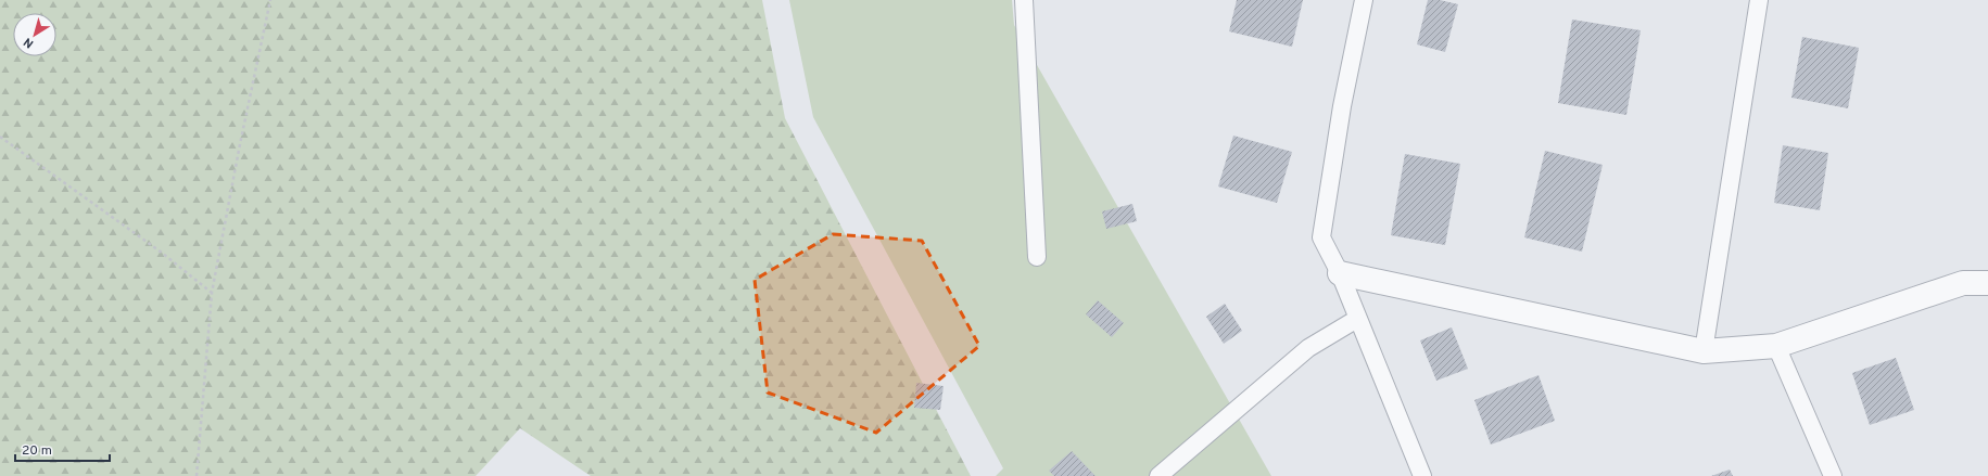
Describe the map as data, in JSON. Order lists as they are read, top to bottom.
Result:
{
  "scale_bar": "20 m",
  "north": "bottom left"
}
